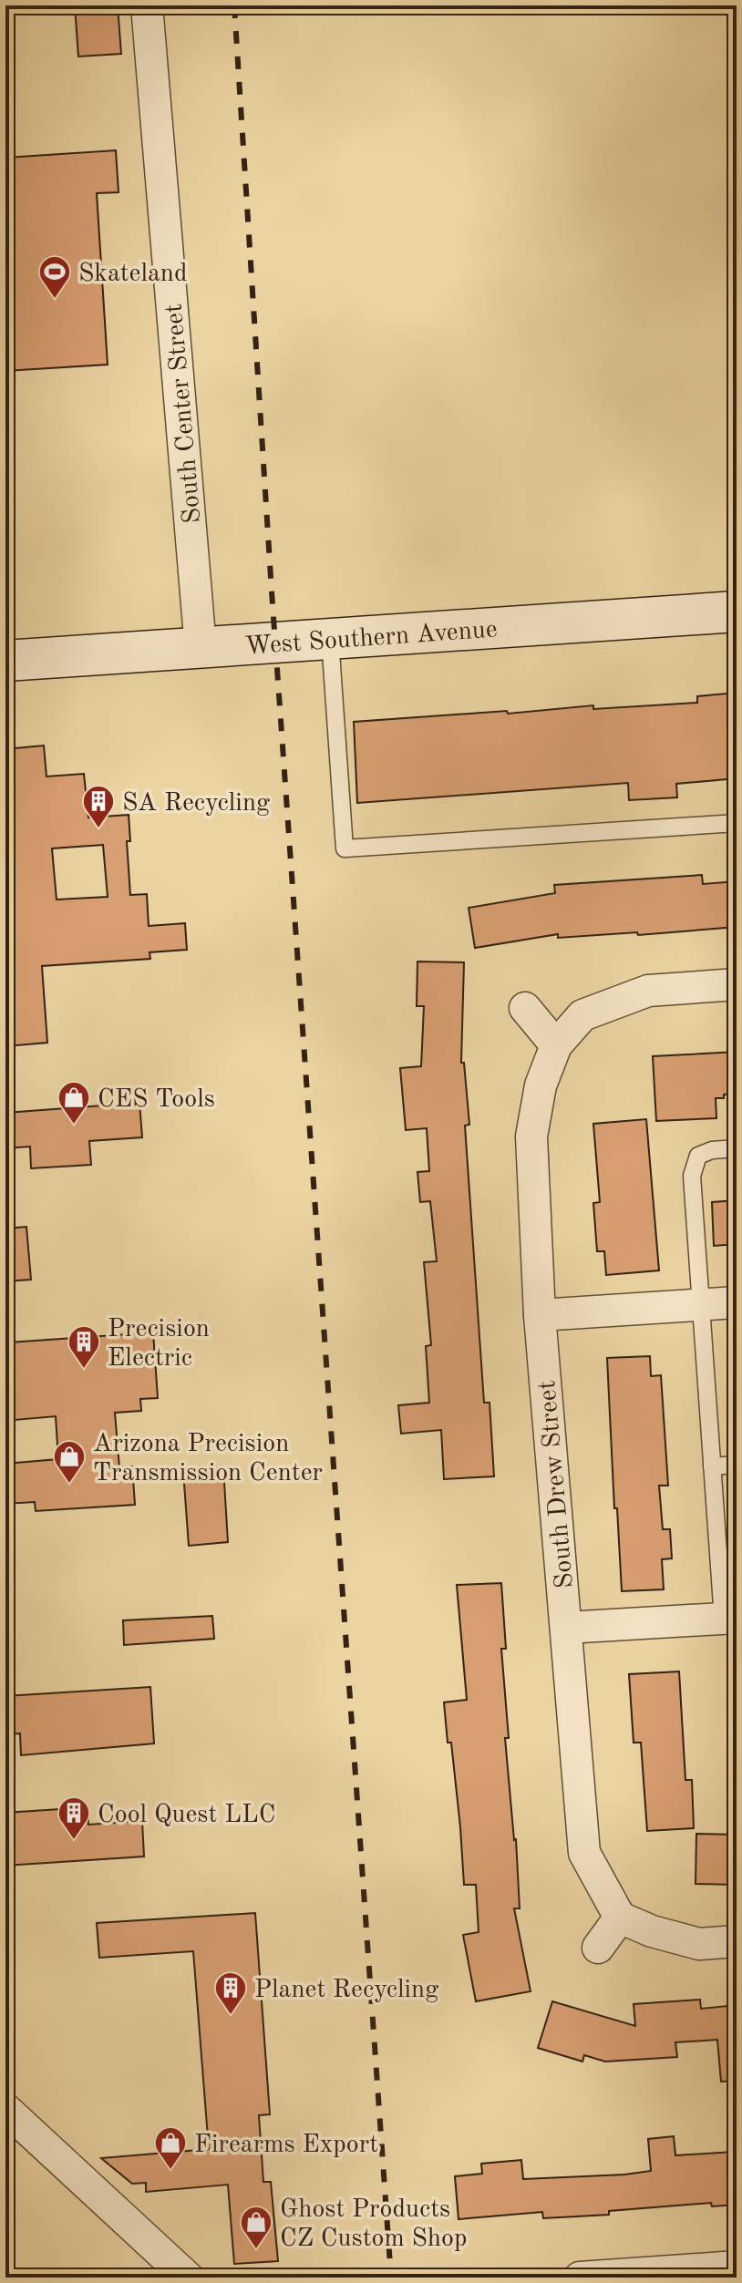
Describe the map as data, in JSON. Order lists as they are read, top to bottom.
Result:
{
  "streets": {
    "main road": ["West Southern Avenue"],
    "street": ["South Center Street", "South Drew Street"]
  },
  "crossings": [
    ["South Center Street", "West Southern Avenue"]
  ],
  "places": {
    "sports": ["Skateland"],
    "building": [
      "SA Recycling",
      "Precision Electric",
      "Cool Quest LLC",
      "Planet Recycling"
    ],
    "shop": [
      "CES Tools",
      "Arizona Precision Transmission Center",
      "Firearms Export",
      "Ghost Products CZ Custom Shop"
    ]
  }
}
